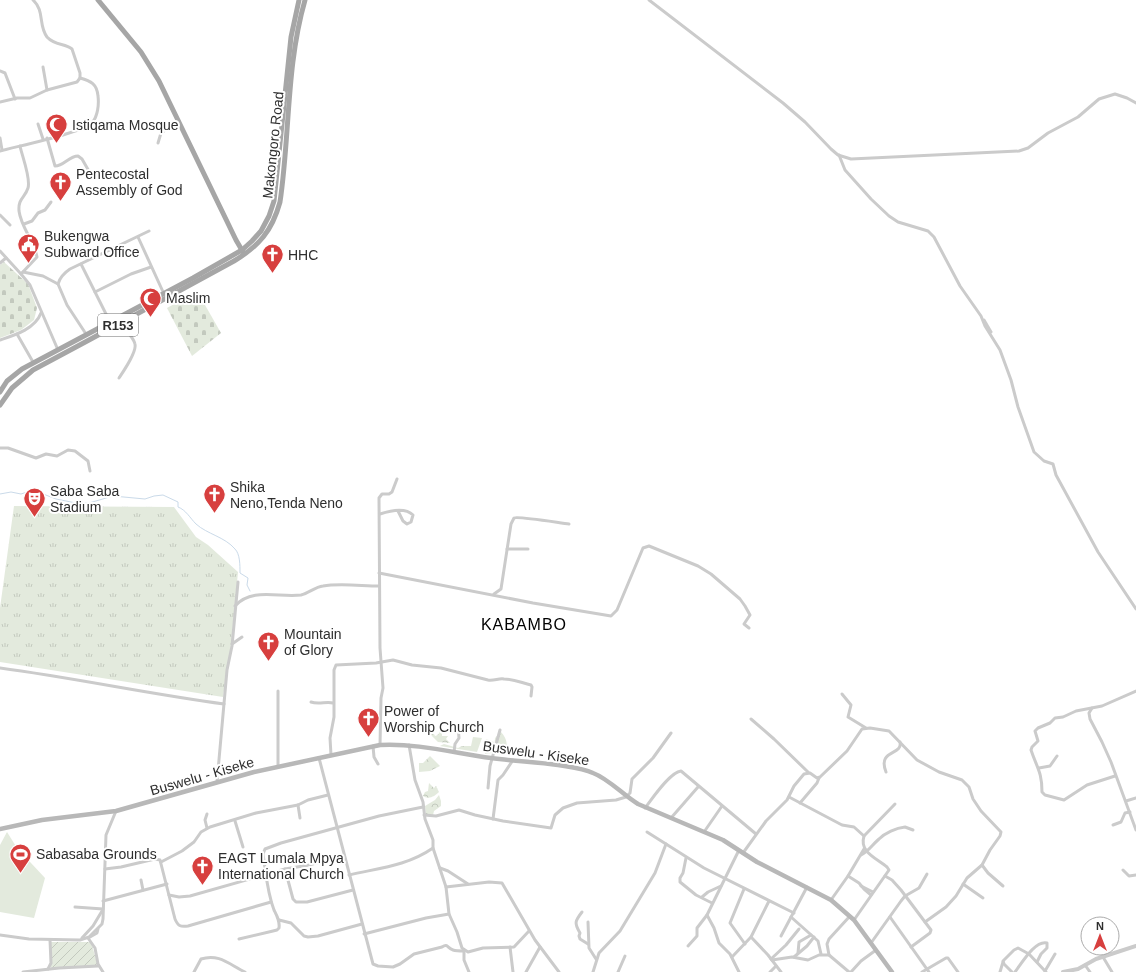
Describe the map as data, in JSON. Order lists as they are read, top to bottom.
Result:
{
  "streets": {
    "main road": ["Makongoro Road", "R153", "Buswelu - Kiseke"]
  },
  "districts": ["KABAMBO"],
  "places": {
    "mosque": ["Istiqama Mosque", "Maslim"],
    "church": [
      "Pentecostal Assembly of God",
      "HHC",
      "Shika Neno,Tenda Neno",
      "Mountain of Glory",
      "Power of Worship Church",
      "EAGT Lumala Mpya International Church"
    ],
    "public building": ["Bukengwa Subward Office"],
    "theatre": ["Saba Saba Stadium"],
    "sports": ["Sabasaba Grounds"]
  },
  "north": "top"
}
